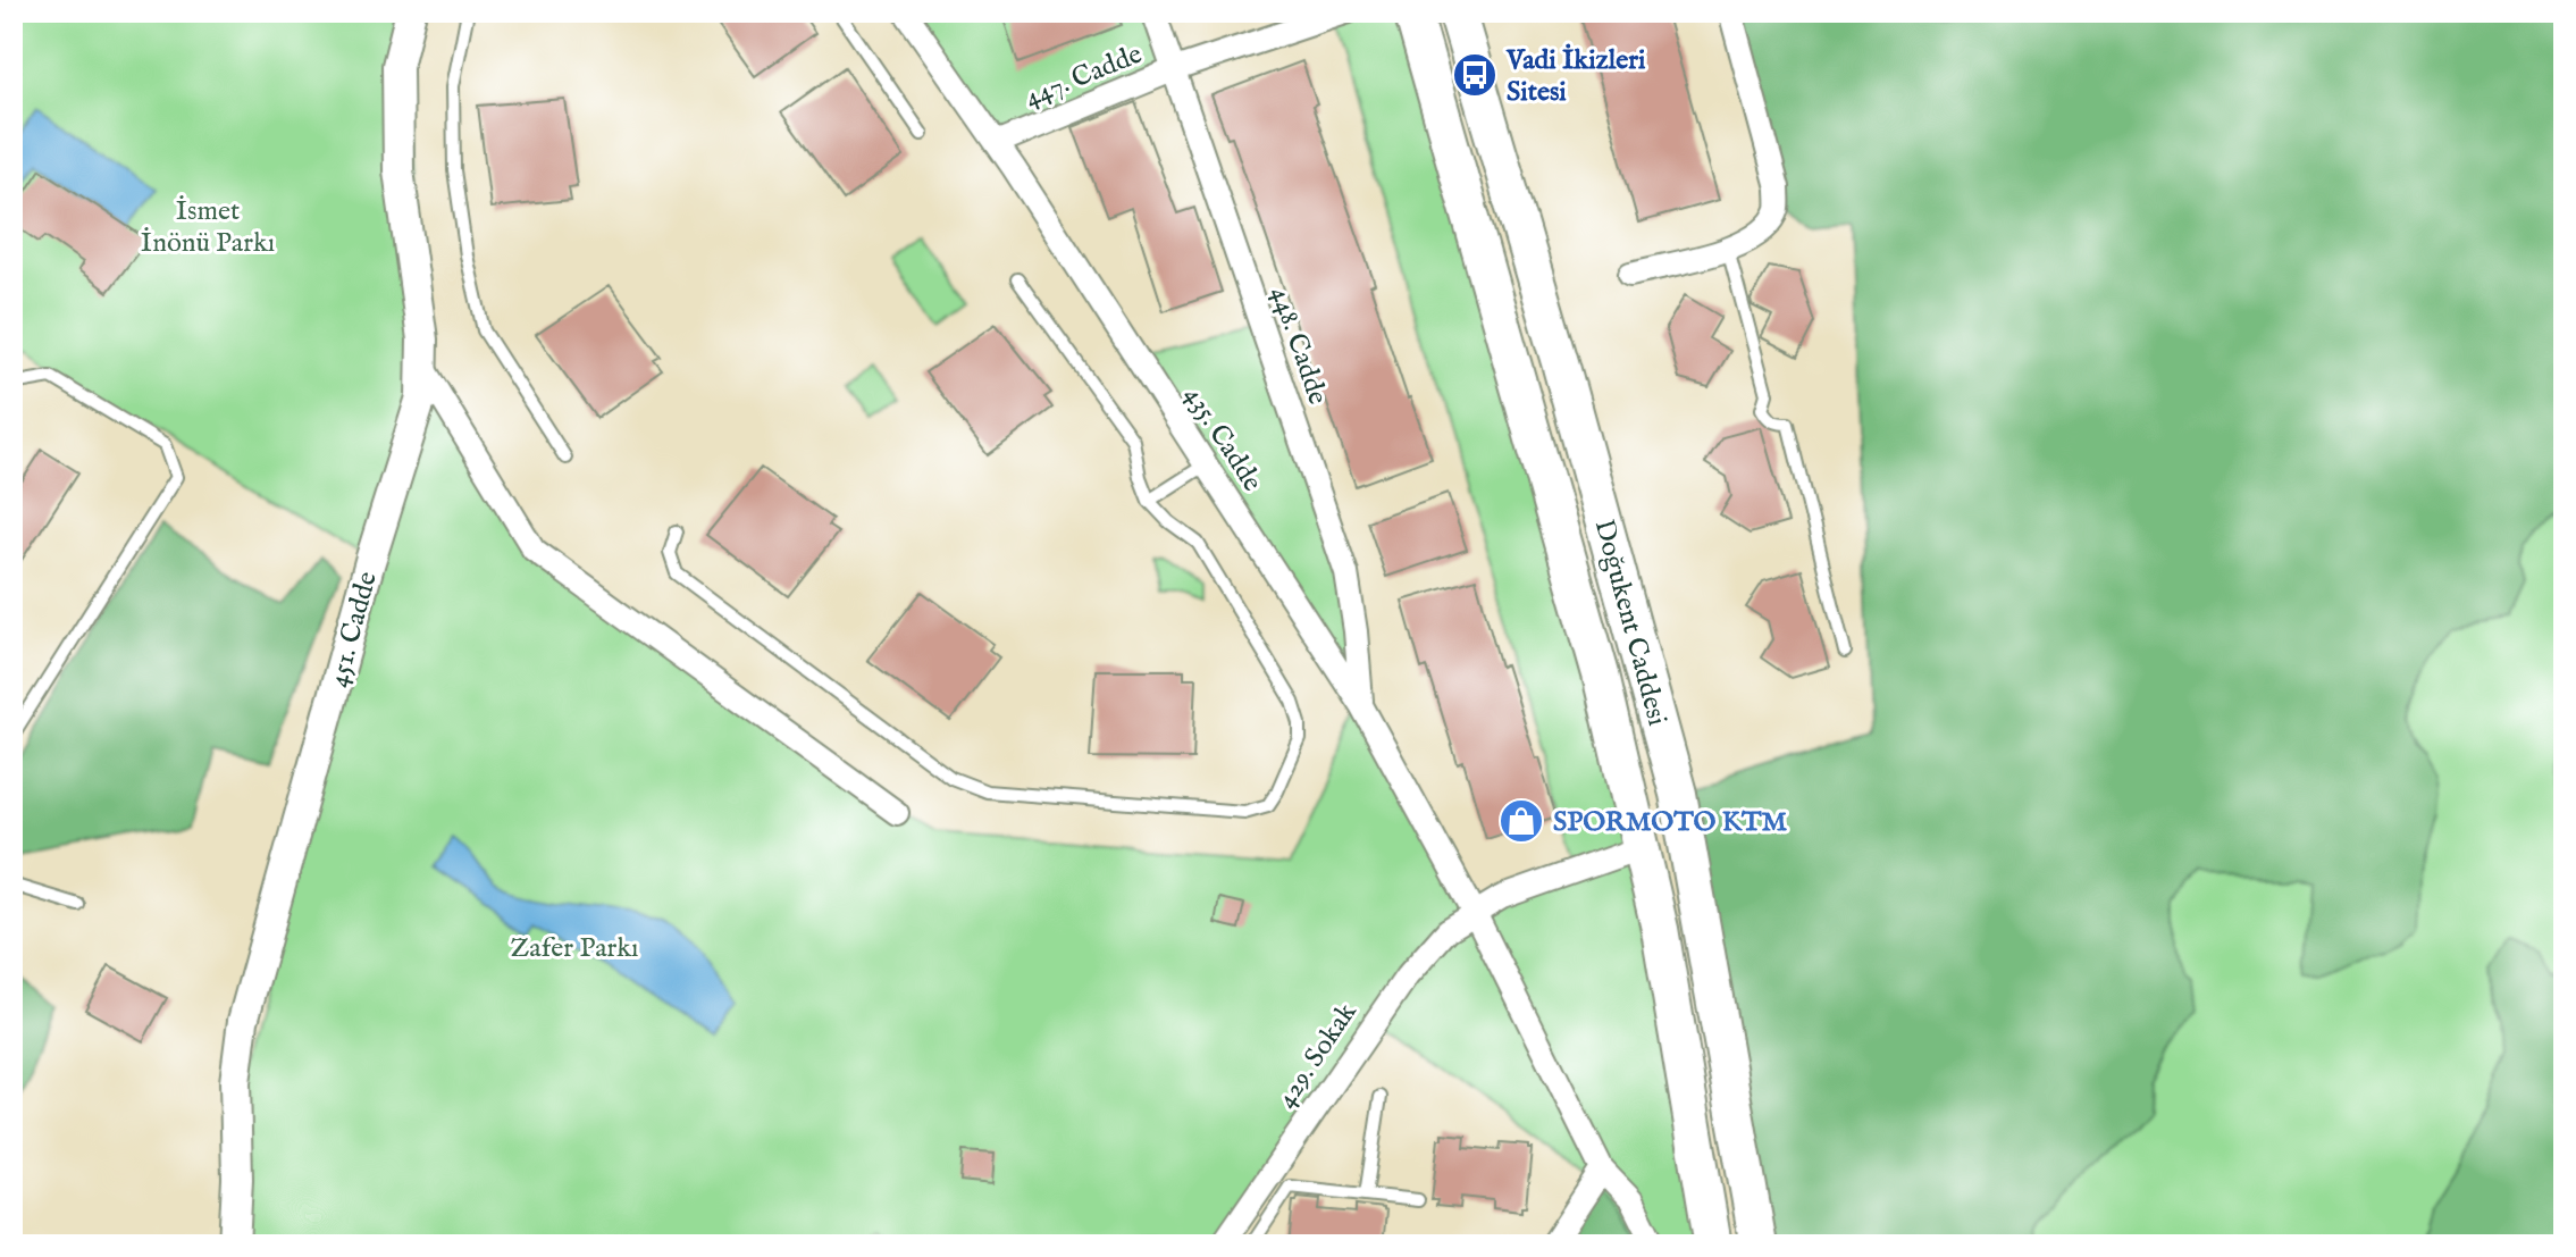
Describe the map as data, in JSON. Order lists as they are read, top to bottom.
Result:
{
  "streets": {
    "main road": ["Doğukent Caddesi"],
    "street": [
      "447. Cadde",
      "448. Cadde",
      "435. Cadde",
      "451. Cadde",
      "429. Sokak"
    ]
  },
  "crossings": [
    ["447. Cadde", "448. Cadde"],
    ["447. Cadde", "435. Cadde"],
    ["448. Cadde", "435. Cadde"],
    ["435. Cadde", "429. Sokak"],
    ["Doğukent Caddesi", "429. Sokak"]
  ],
  "parks": ["İsmet İnönü Parkı", "Zafer Parkı"],
  "places": {
    "bus stop": ["Vadi İkizleri Sitesi"],
    "shop": ["SPORMOTO KTM"]
  }
}
